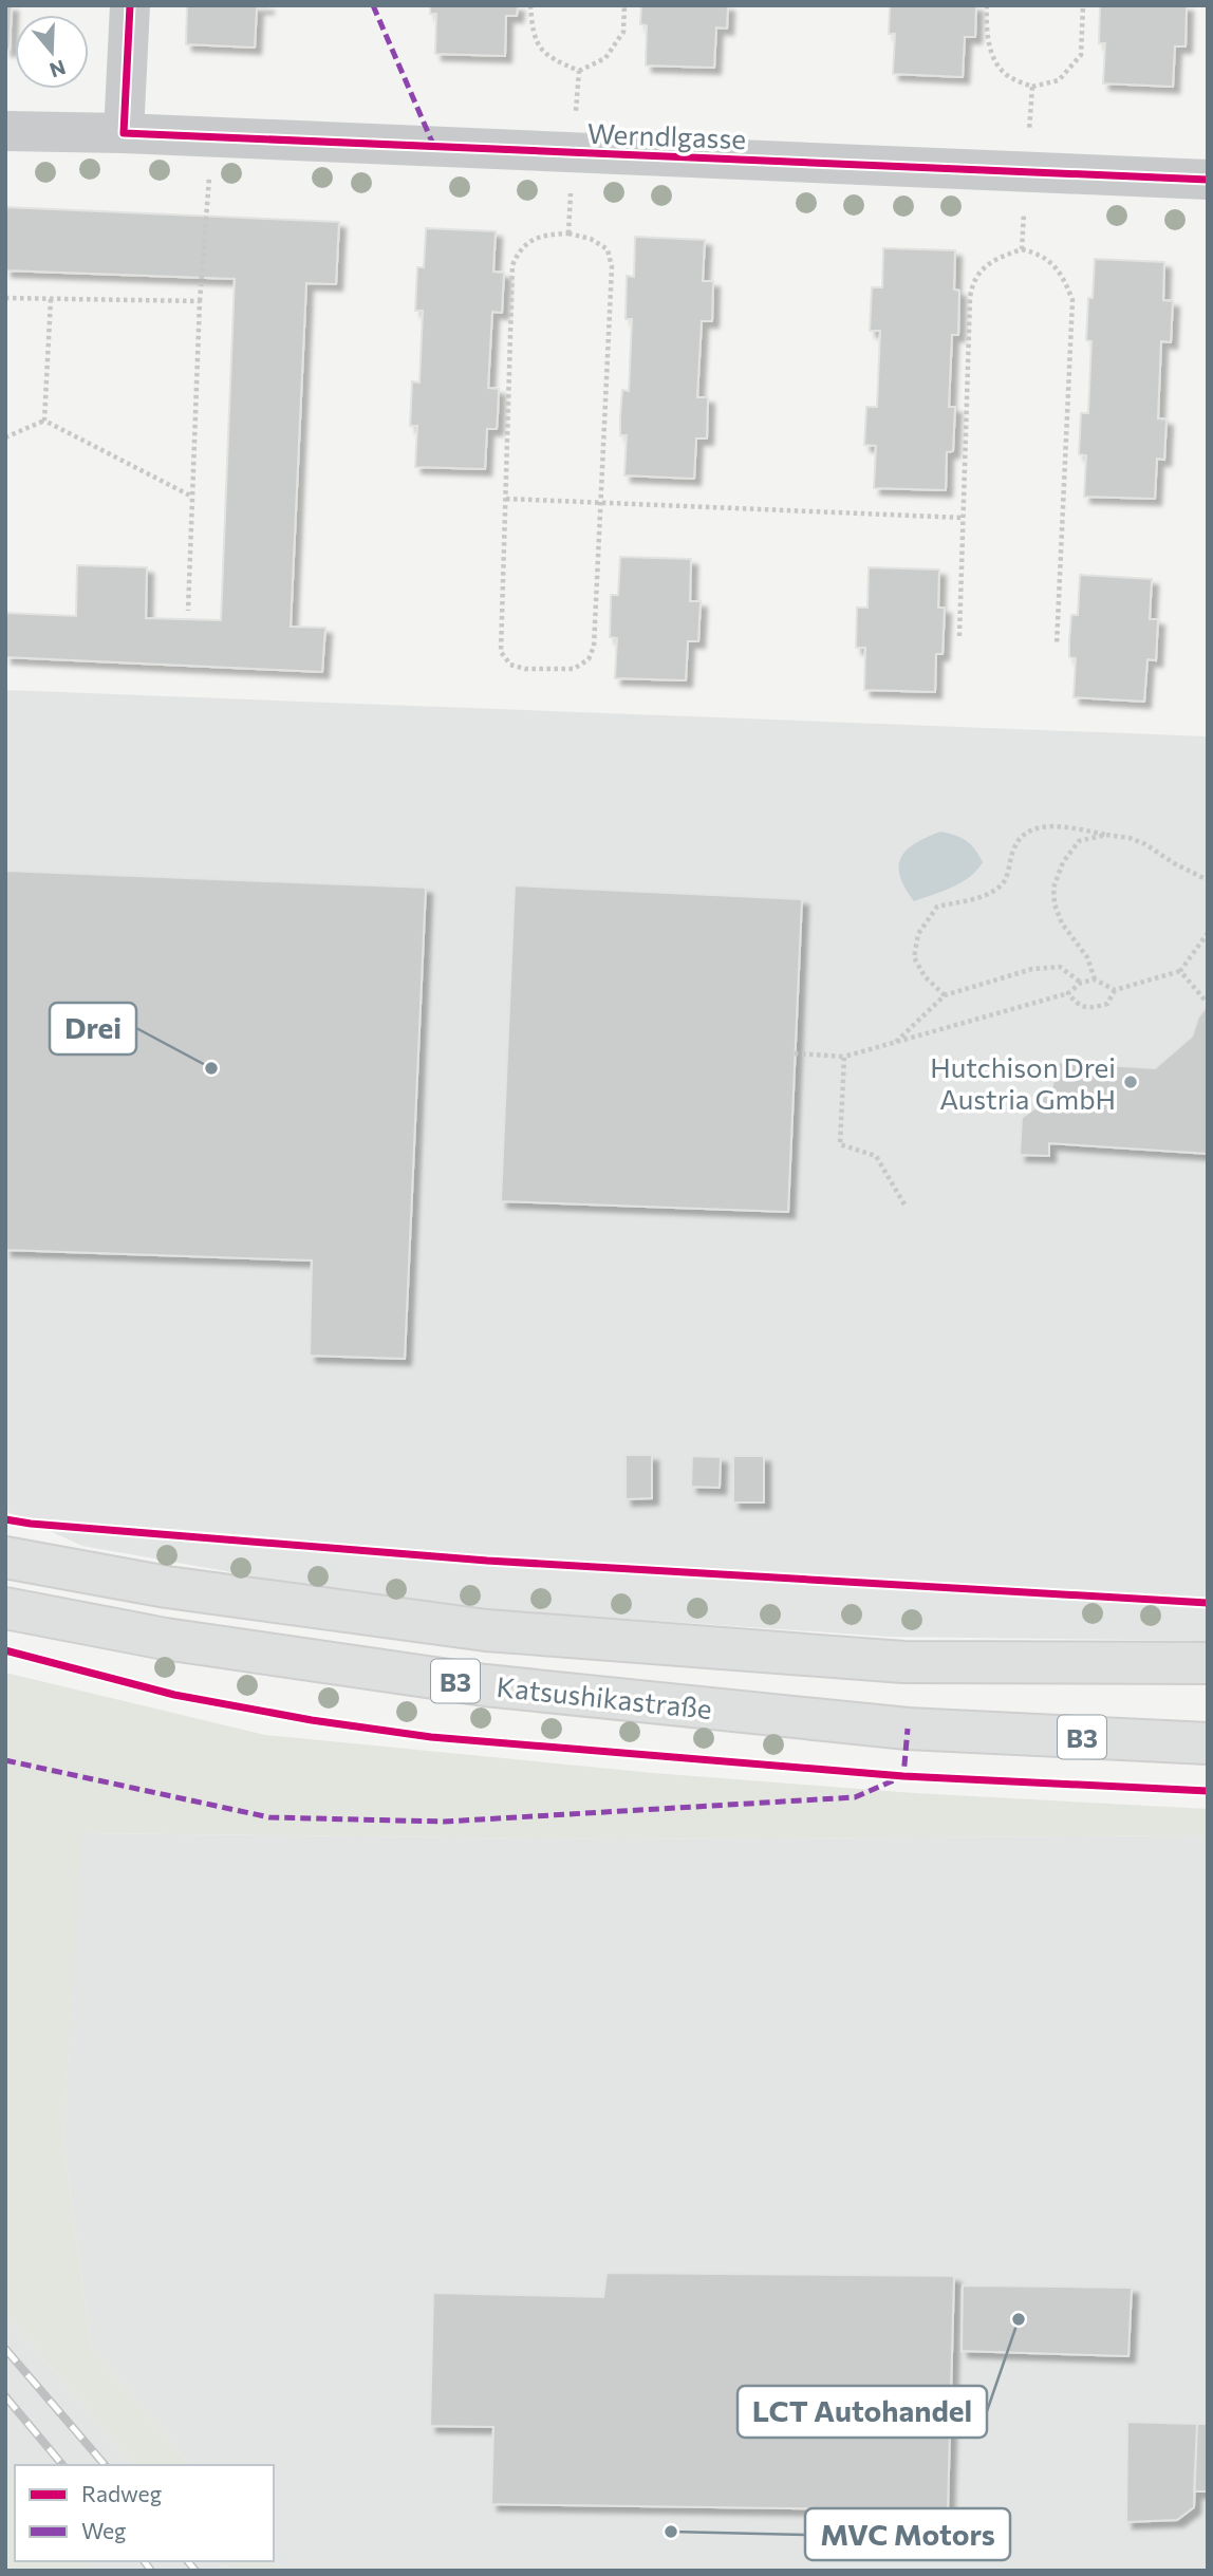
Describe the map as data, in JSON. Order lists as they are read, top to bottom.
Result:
{
  "streets": {
    "main road": ["B3", "Katsushikastraße"],
    "street": ["Werndlgasse"]
  },
  "places": [
    "Drei",
    "Hutchison Drei Austria GmbH",
    "LCT Autohandel",
    "MVC Motors"
  ],
  "legend": ["Radweg", "Weg"],
  "north": "bottom"
}
